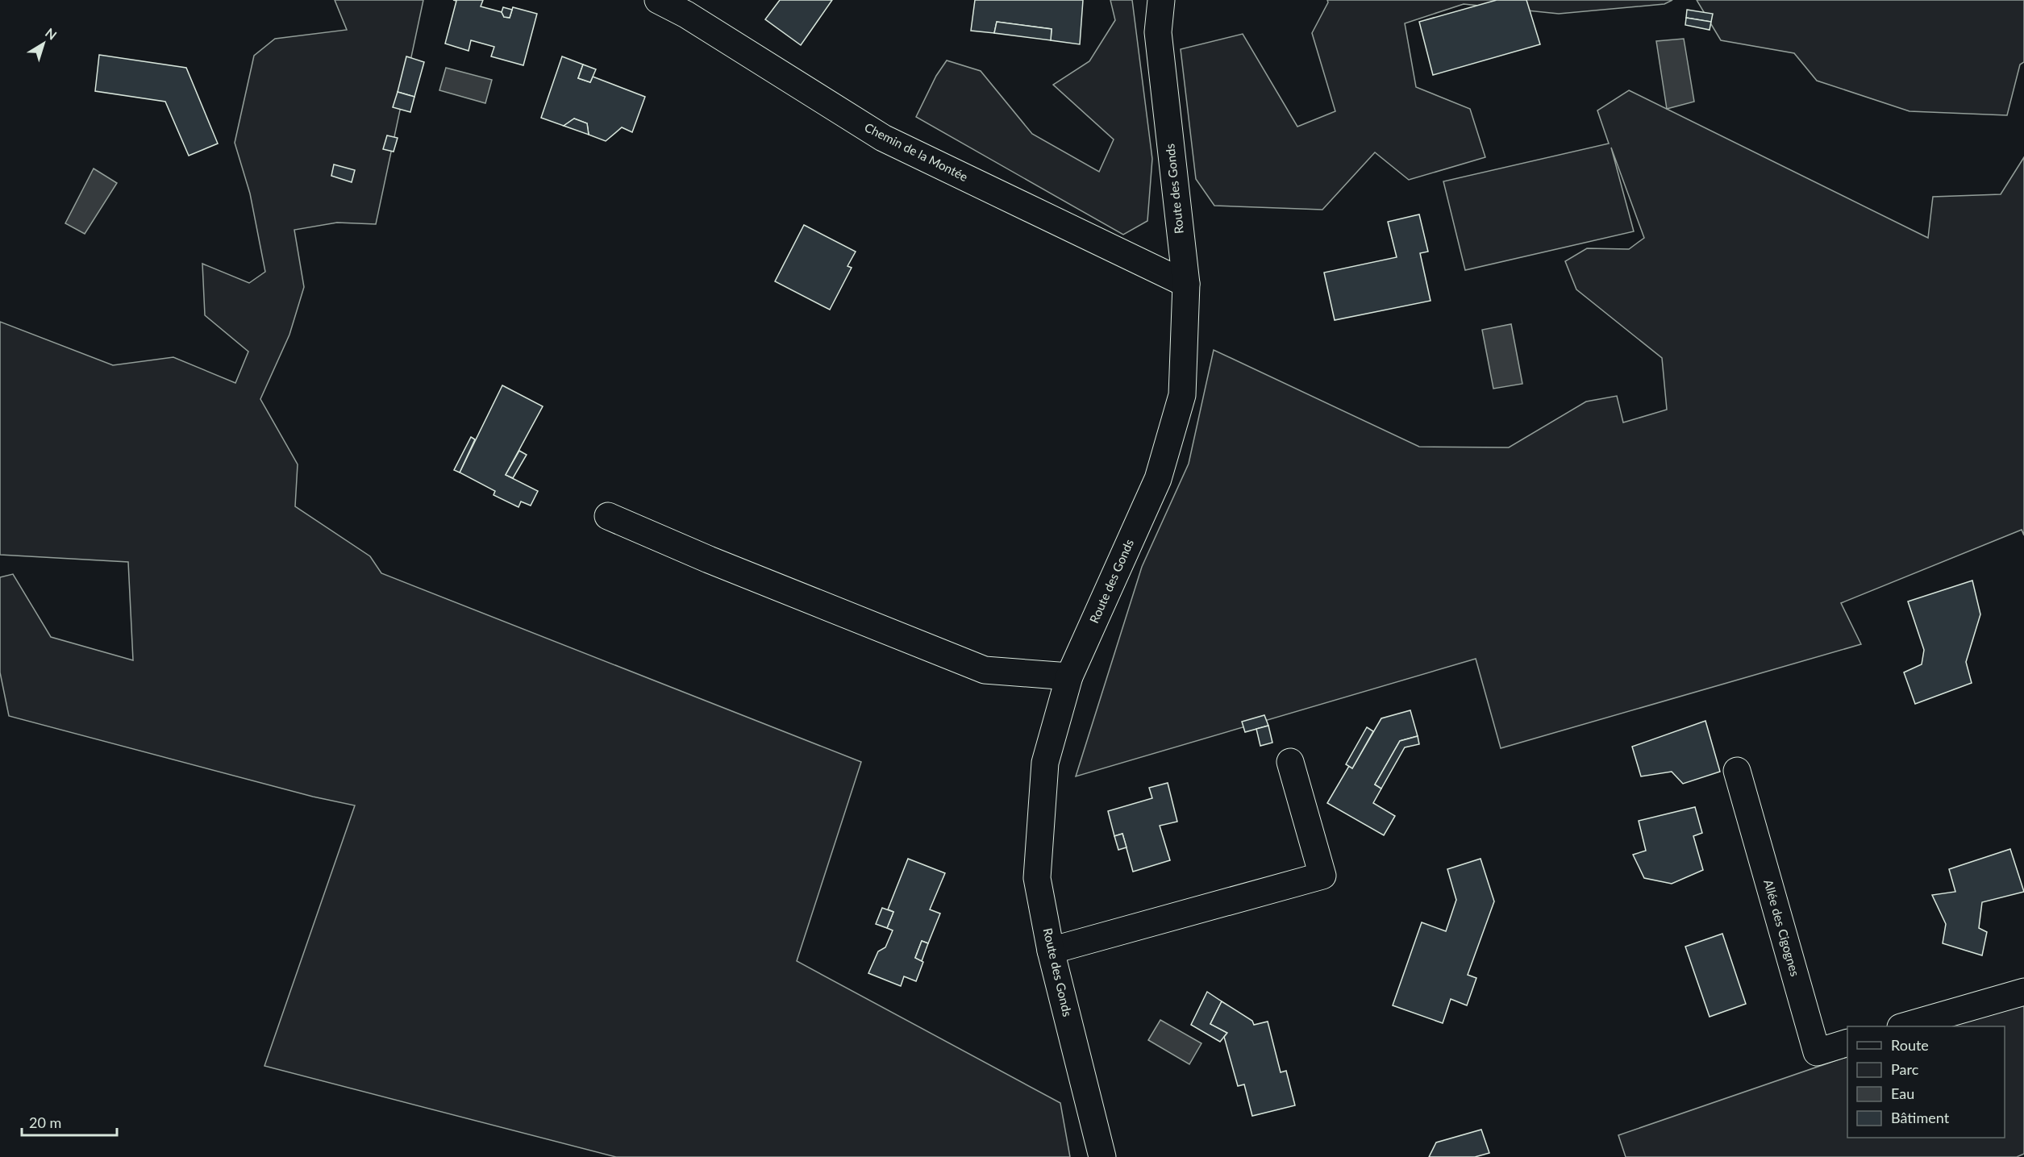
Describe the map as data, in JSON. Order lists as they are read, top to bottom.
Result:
{
  "streets": {
    "street": ["Chemin de la Montée", "Route des Gonds", "Allée des Cigognes"]
  },
  "crossings": [
    ["Chemin de la Montée", "Route des Gonds"]
  ],
  "legend": [
    "Route",
    "Parc",
    "Eau",
    "Bâtiment"
  ],
  "scale_bar": "20 m",
  "north": "top right"
}
